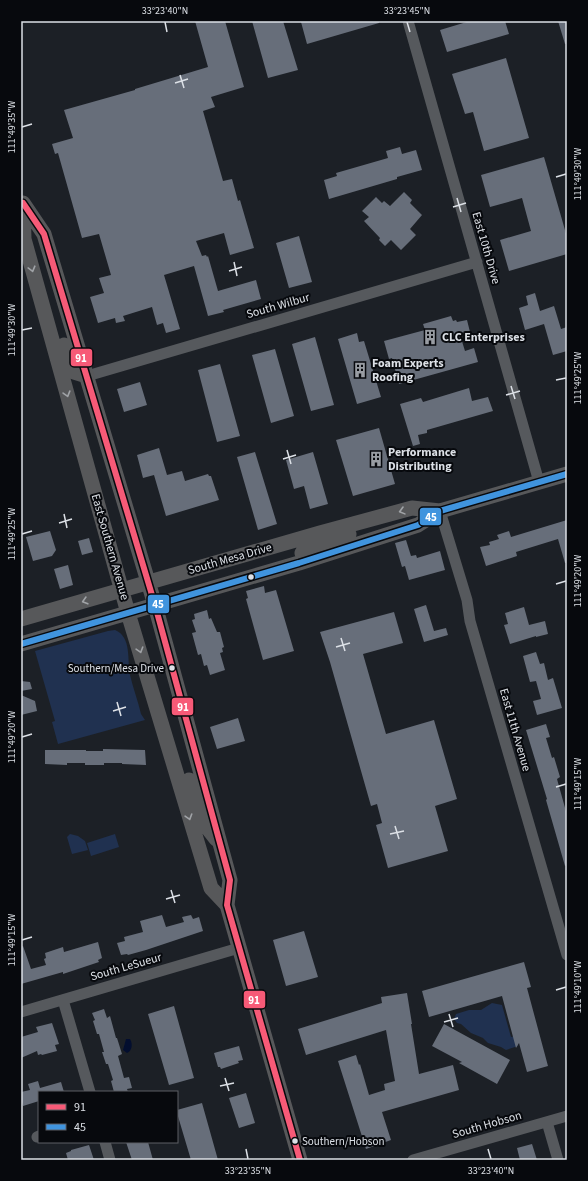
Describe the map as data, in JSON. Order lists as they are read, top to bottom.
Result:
{
  "streets": {
    "main road": ["East Southern Avenue", "South Mesa Drive"],
    "street": [
      "East 10th Drive",
      "South Wilbur",
      "East 11th Avenue",
      "South LeSueur",
      "South Hobson"
    ]
  },
  "crossings": [
    ["East 10th Drive", "South Wilbur"],
    ["East 10th Drive", "South Mesa Drive"],
    ["South Wilbur", "East Southern Avenue"],
    ["East Southern Avenue", "South Mesa Drive"],
    ["East Southern Avenue", "South LeSueur"],
    ["South Mesa Drive", "East 11th Avenue"]
  ],
  "places": {
    "building": ["CLC Enterprises", "Foam Experts Roofing", "Performance Distributing"],
    "other": ["Southern/Mesa Drive", "Southern/Hobson"]
  },
  "lines": ["transit line 91", "transit line 45"],
  "legend": ["91", "45"],
  "coordinates": [
    "33°23'40\"N",
    "33°23'45\"N",
    "111°49'35\"W",
    "111°49'30\"W",
    "111°49'25\"W",
    "111°49'20\"W",
    "111°49'15\"W",
    "111°49'10\"W",
    "33°23'35\"N"
  ]
}
